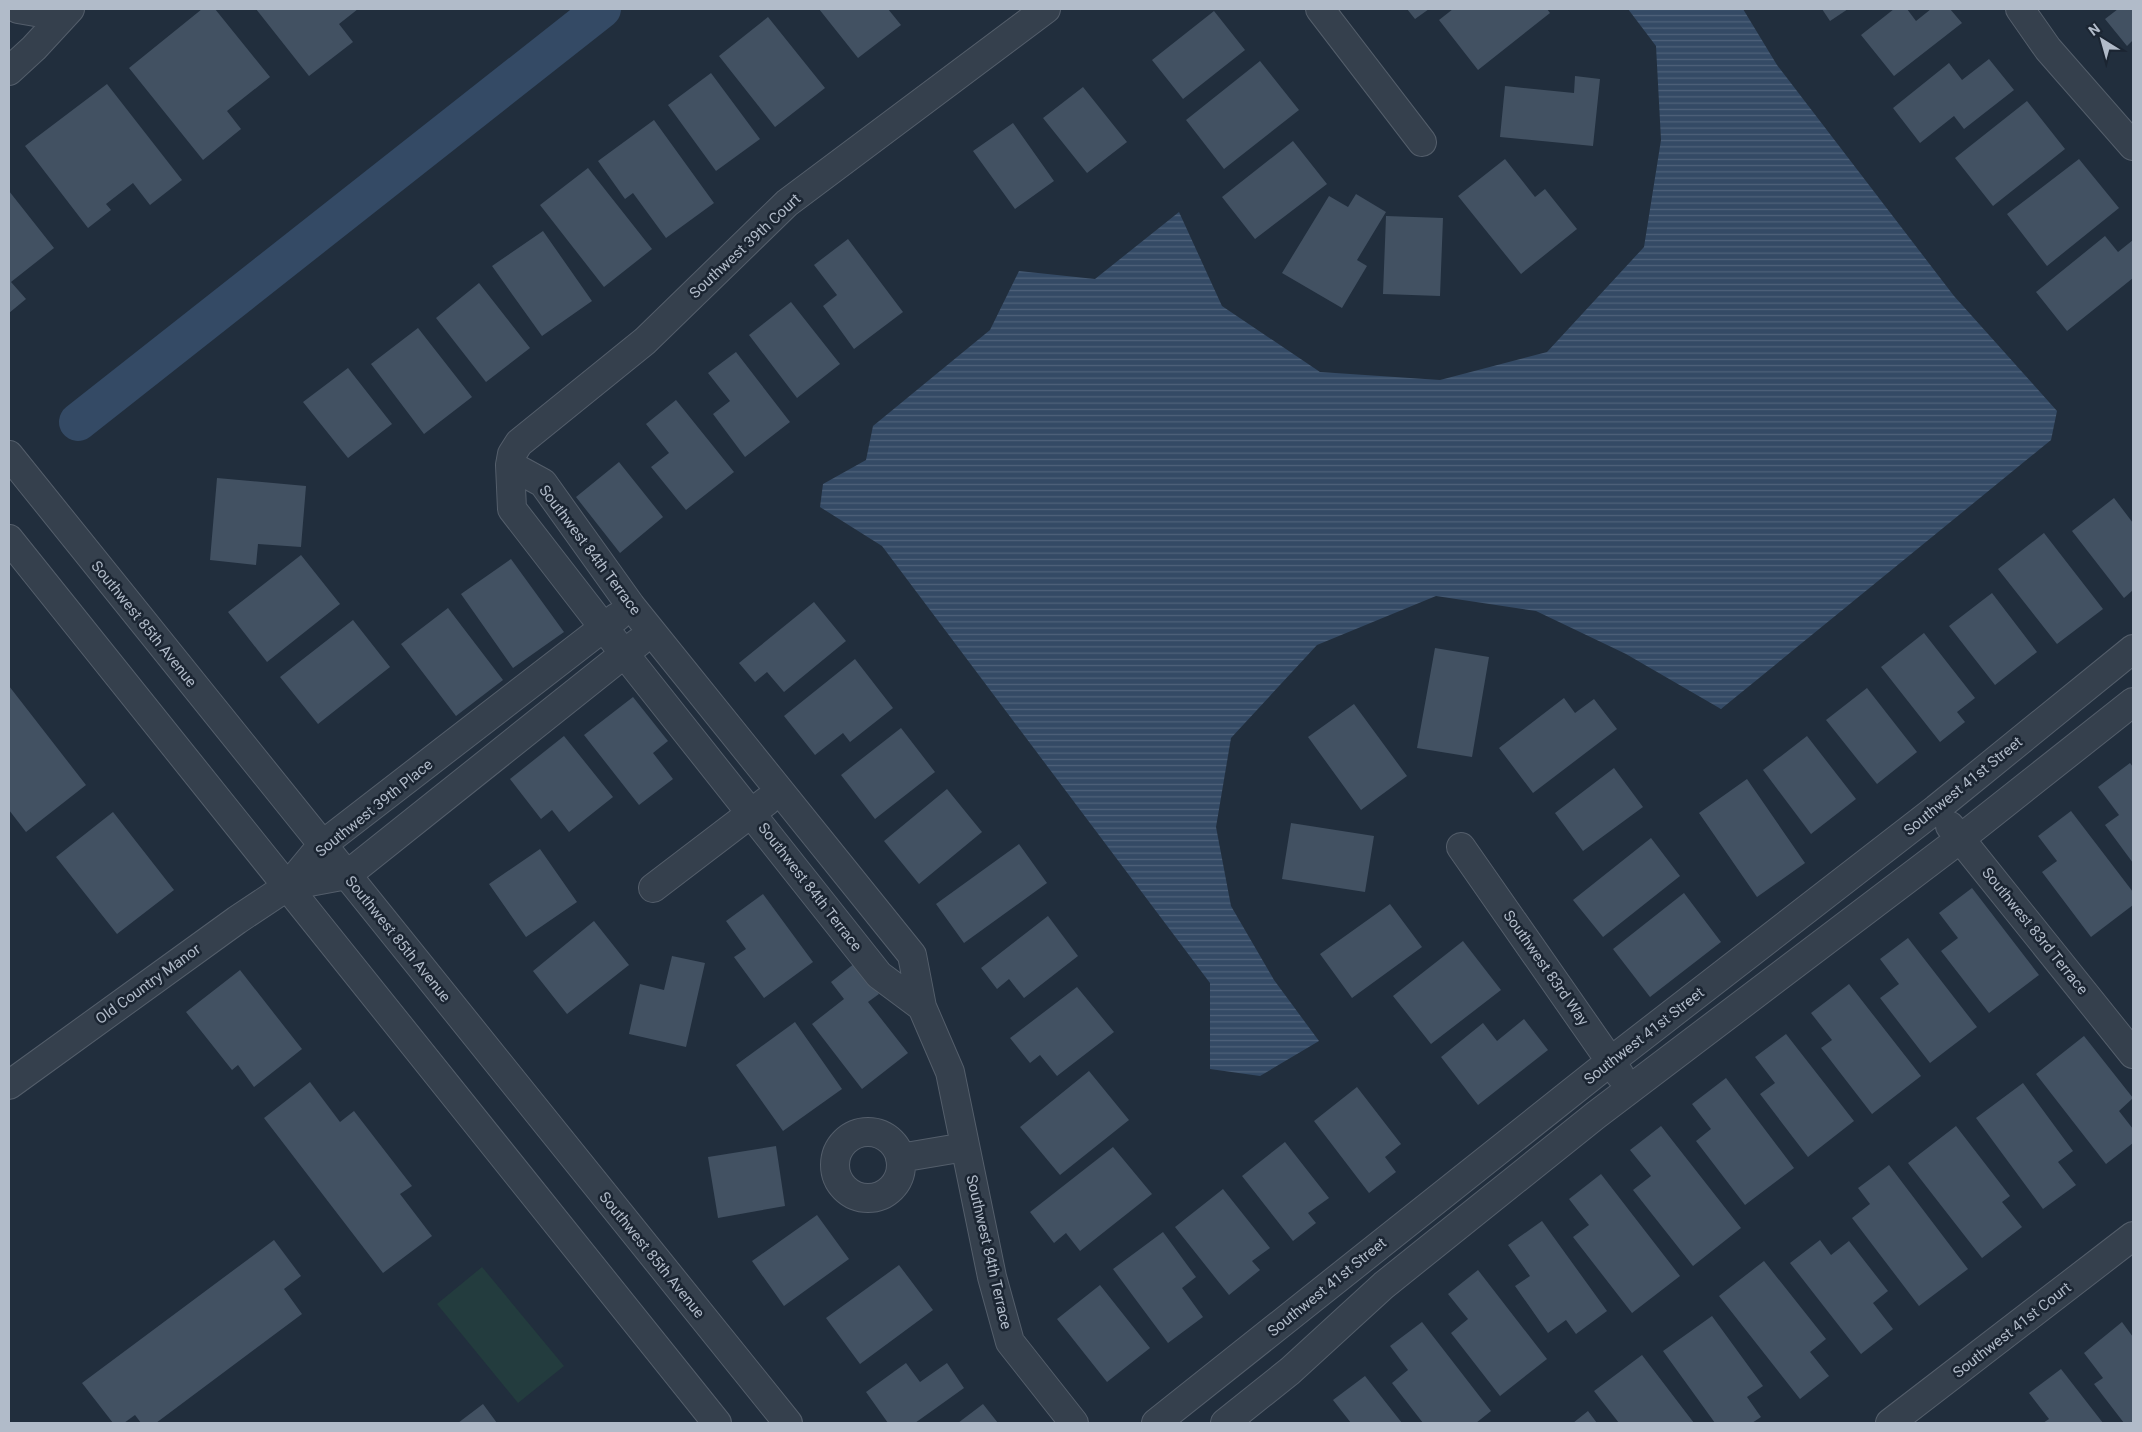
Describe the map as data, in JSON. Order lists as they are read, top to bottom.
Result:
{
  "streets": {
    "street": [
      "Southwest 39th Court",
      "Southwest 84th Terrace",
      "Southwest 85th Avenue",
      "Southwest 41st Street",
      "Southwest 39th Place",
      "Southwest 83rd Terrace",
      "Southwest 83rd Way",
      "Old Country Manor",
      "Southwest 41st Court"
    ]
  },
  "crossings": [
    ["Southwest 39th Court", "Southwest 84th Terrace"],
    ["Southwest 84th Terrace", "Southwest 39th Place"],
    ["Southwest 85th Avenue", "Southwest 39th Place"],
    ["Southwest 41st Street", "Southwest 83rd Terrace"],
    ["Southwest 41st Street", "Southwest 83rd Way"],
    ["Southwest 39th Place", "Old Country Manor"]
  ],
  "north": "top left"
}
